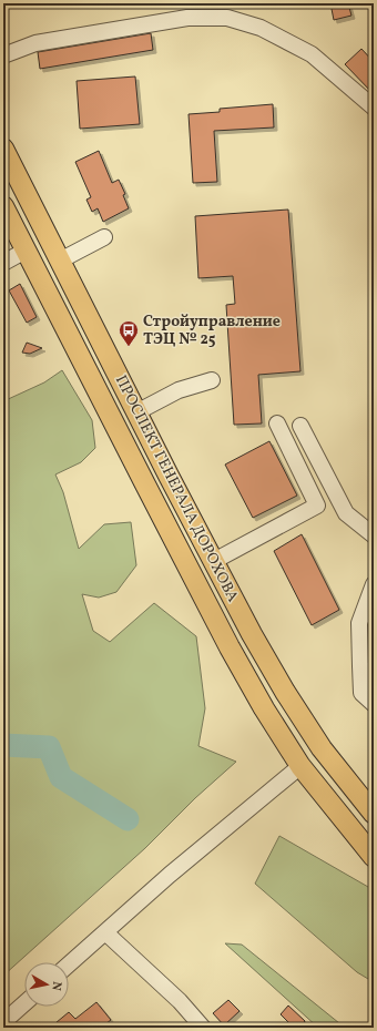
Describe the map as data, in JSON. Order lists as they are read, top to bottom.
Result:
{
  "streets": {
    "main road": ["ПРОСПЕКТ ГЕНЕРАЛА ДОРОХОВА"]
  },
  "places": {
    "bus stop": ["Стройуправление ТЭЦ № 25"]
  },
  "north": "right"
}
